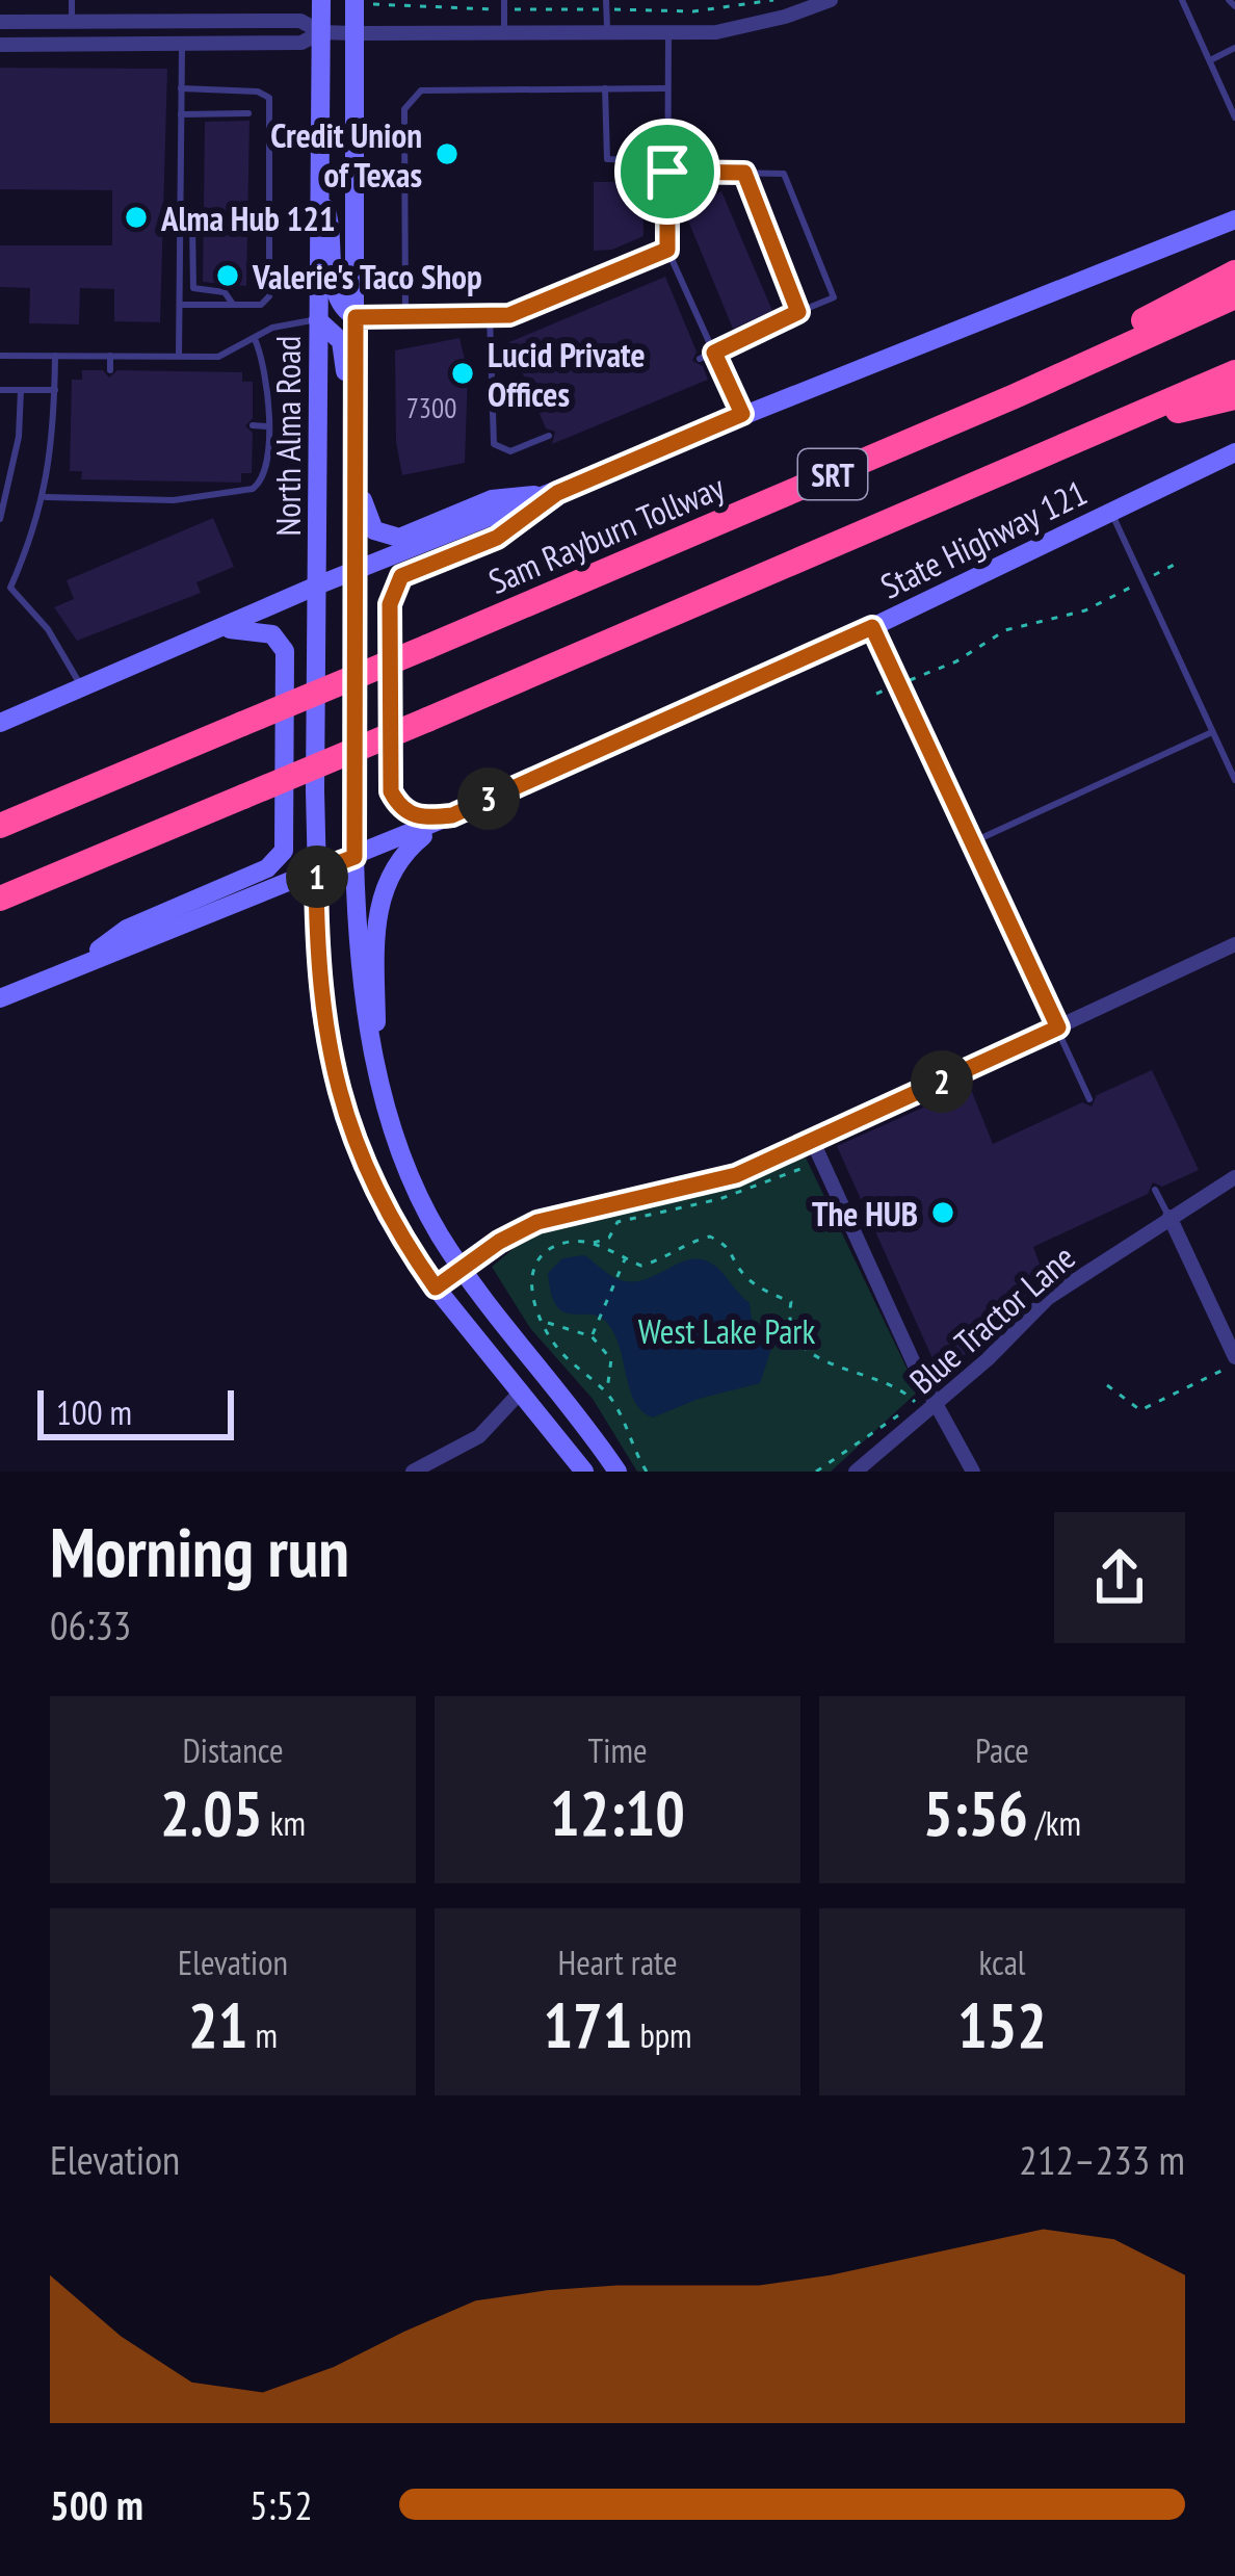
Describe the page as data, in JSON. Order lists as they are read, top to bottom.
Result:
{
  "streets": {
    "highway": ["SRT", "Sam Rayburn Tollway"],
    "main road": ["North Alma Road", "State Highway 121"],
    "street": ["Blue Tractor Lane"]
  },
  "crossings": [
    ["North Alma Road", "State Highway 121"]
  ],
  "parks": ["West Lake Park"],
  "places": [
    "Credit Union of Texas",
    "Alma Hub 121",
    "Valerie's Taco Shop",
    "Lucid Private Offices",
    "The HUB"
  ],
  "house_numbers": ["7300"],
  "scale_bar": "100 m",
  "page": {
    "pins": ["3", "1", "2"],
    "scale": "100 m",
    "heading": ["Morning run", "06:33"],
    "stats": [
      ["Distance", "2.05 km"],
      ["Time", "12:10"],
      ["Pace", "5:56 /km"],
      ["Elevation", "21 m"],
      ["Heart rate", "171 bpm"],
      ["kcal", "152"]
    ],
    "chart": ["Elevation", "212–233 m"],
    "list": [
      {
        "name": "500 m",
        "note": "5:52"
      }
    ]
  }
}
